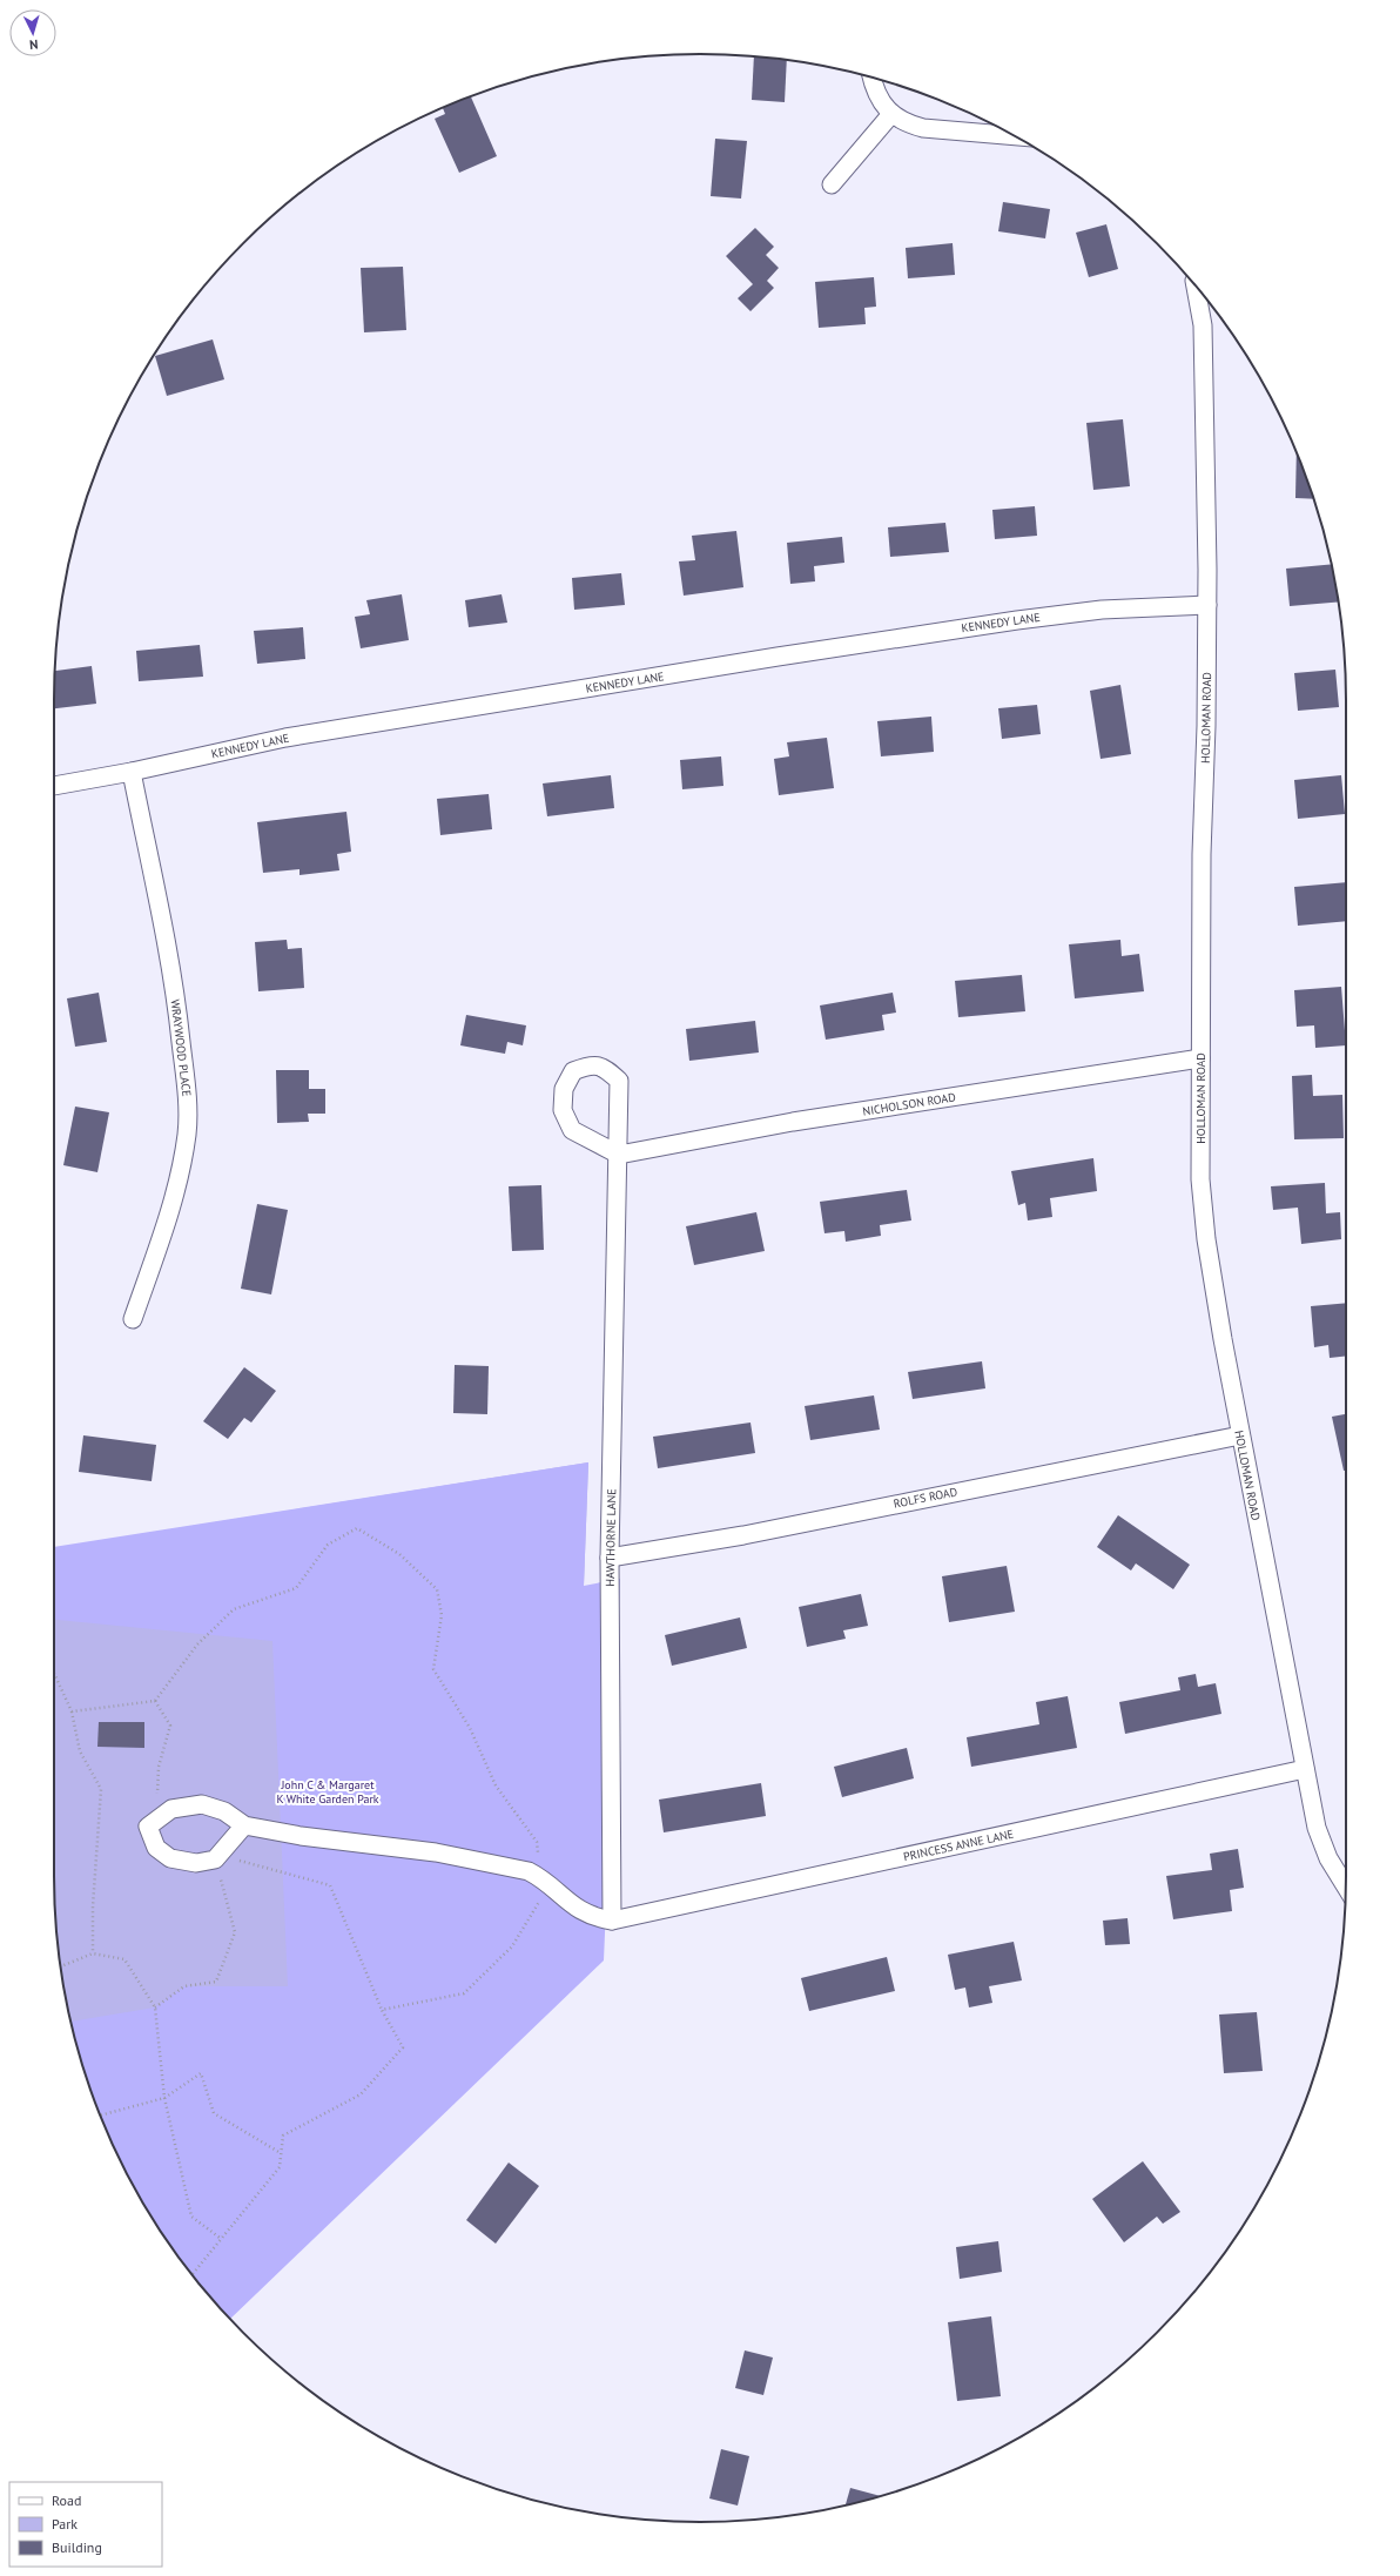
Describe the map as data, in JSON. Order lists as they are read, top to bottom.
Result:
{
  "streets": {
    "street": [
      "KENNEDY LANE",
      "HOLLOMAN ROAD",
      "WRAYWOOD PLACE",
      "NICHOLSON ROAD",
      "ROLFS ROAD",
      "HAWTHORNE LANE",
      "PRINCESS ANNE LANE"
    ]
  },
  "crossings": [
    ["KENNEDY LANE", "HOLLOMAN ROAD"],
    ["KENNEDY LANE", "WRAYWOOD PLACE"],
    ["HOLLOMAN ROAD", "NICHOLSON ROAD"],
    ["HOLLOMAN ROAD", "ROLFS ROAD"],
    ["HOLLOMAN ROAD", "PRINCESS ANNE LANE"],
    ["NICHOLSON ROAD", "HAWTHORNE LANE"],
    ["ROLFS ROAD", "HAWTHORNE LANE"],
    ["HAWTHORNE LANE", "PRINCESS ANNE LANE"]
  ],
  "parks": ["John C & Margaret K White Garden Park"],
  "legend": ["Road", "Park", "Building"],
  "north": "bottom"
}
